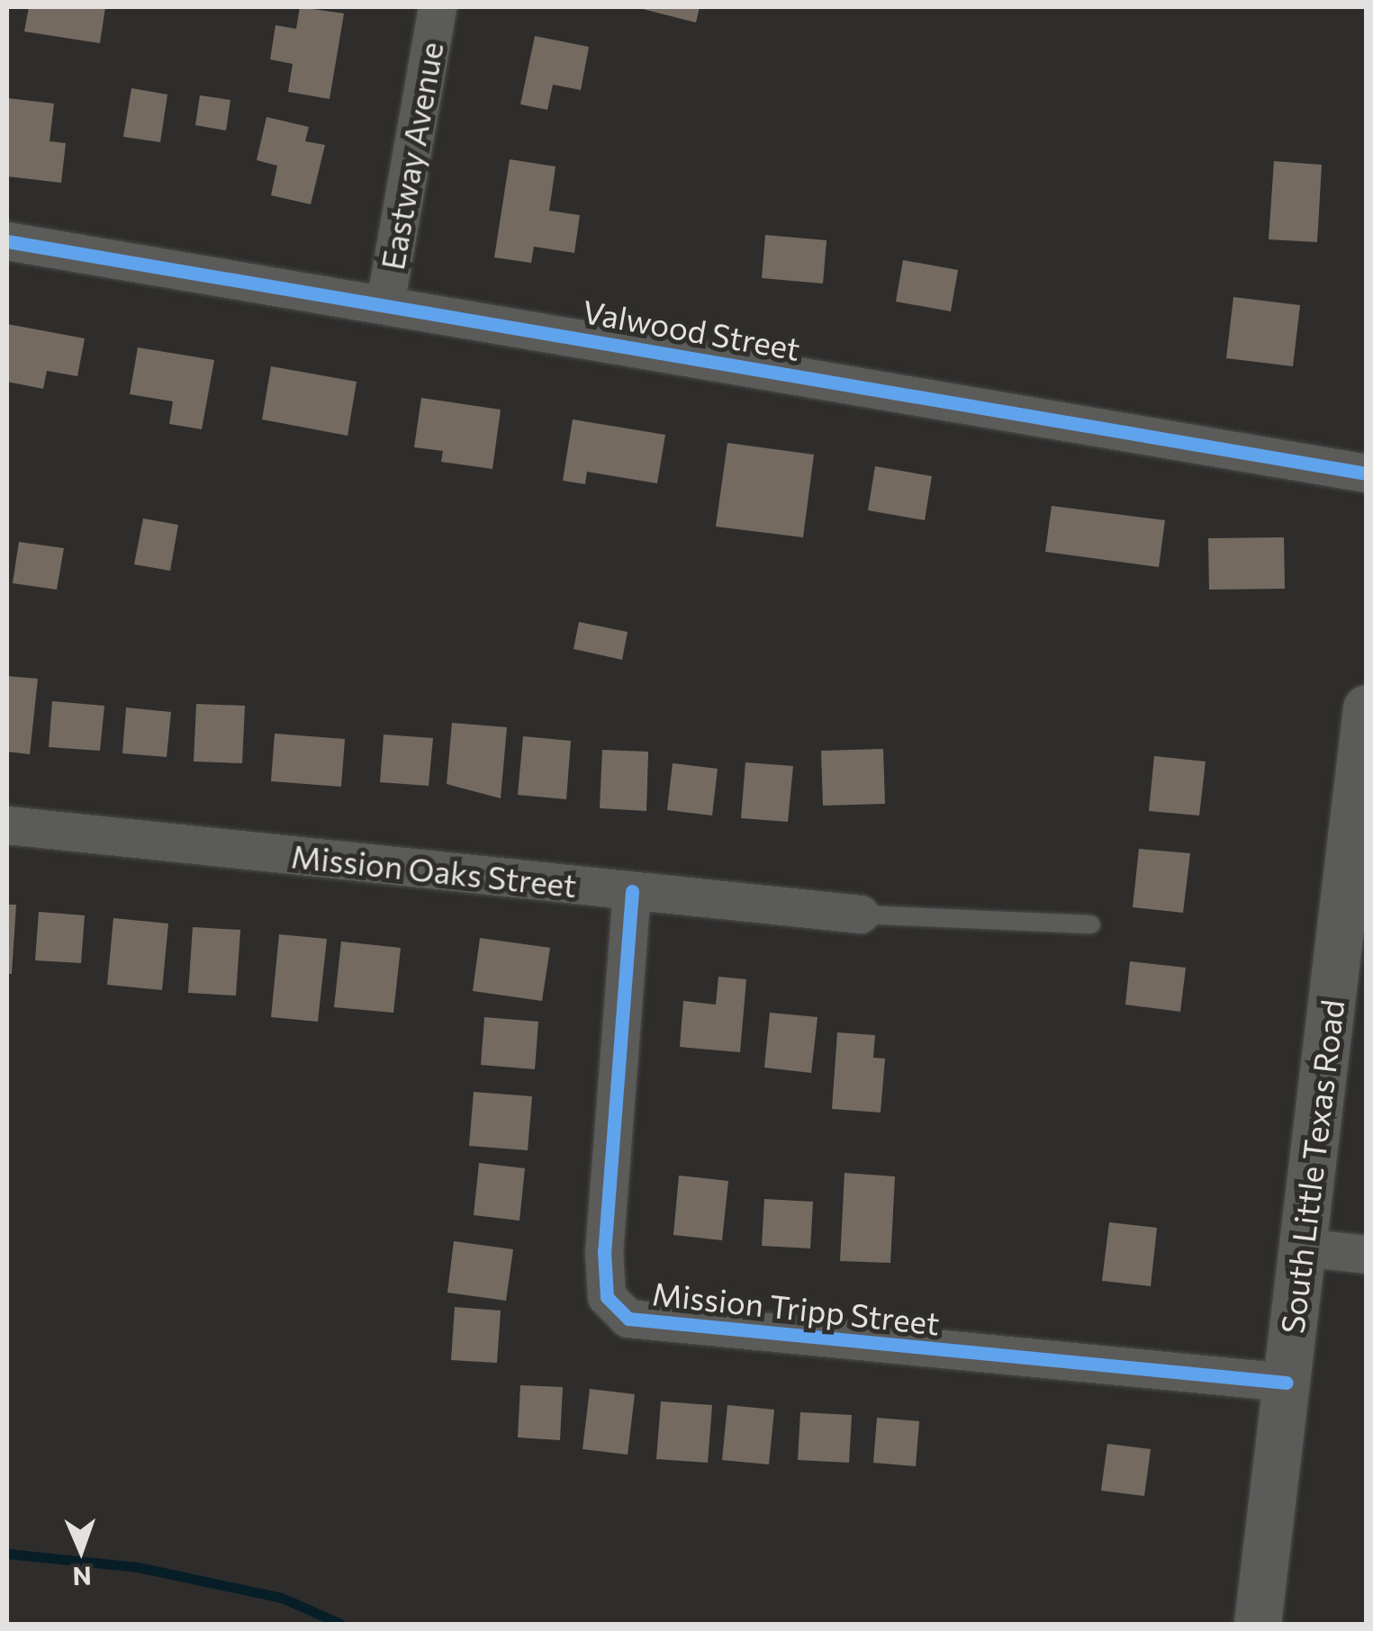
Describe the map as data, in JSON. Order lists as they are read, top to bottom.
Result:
{
  "streets": {
    "street": [
      "Eastway Avenue",
      "Valwood Street",
      "Mission Oaks Street",
      "South Little Texas Road",
      "Mission Tripp Street"
    ]
  },
  "crossings": [
    ["Eastway Avenue", "Valwood Street"],
    ["Mission Oaks Street", "Mission Tripp Street"],
    ["South Little Texas Road", "Mission Tripp Street"]
  ],
  "north": "bottom"
}
